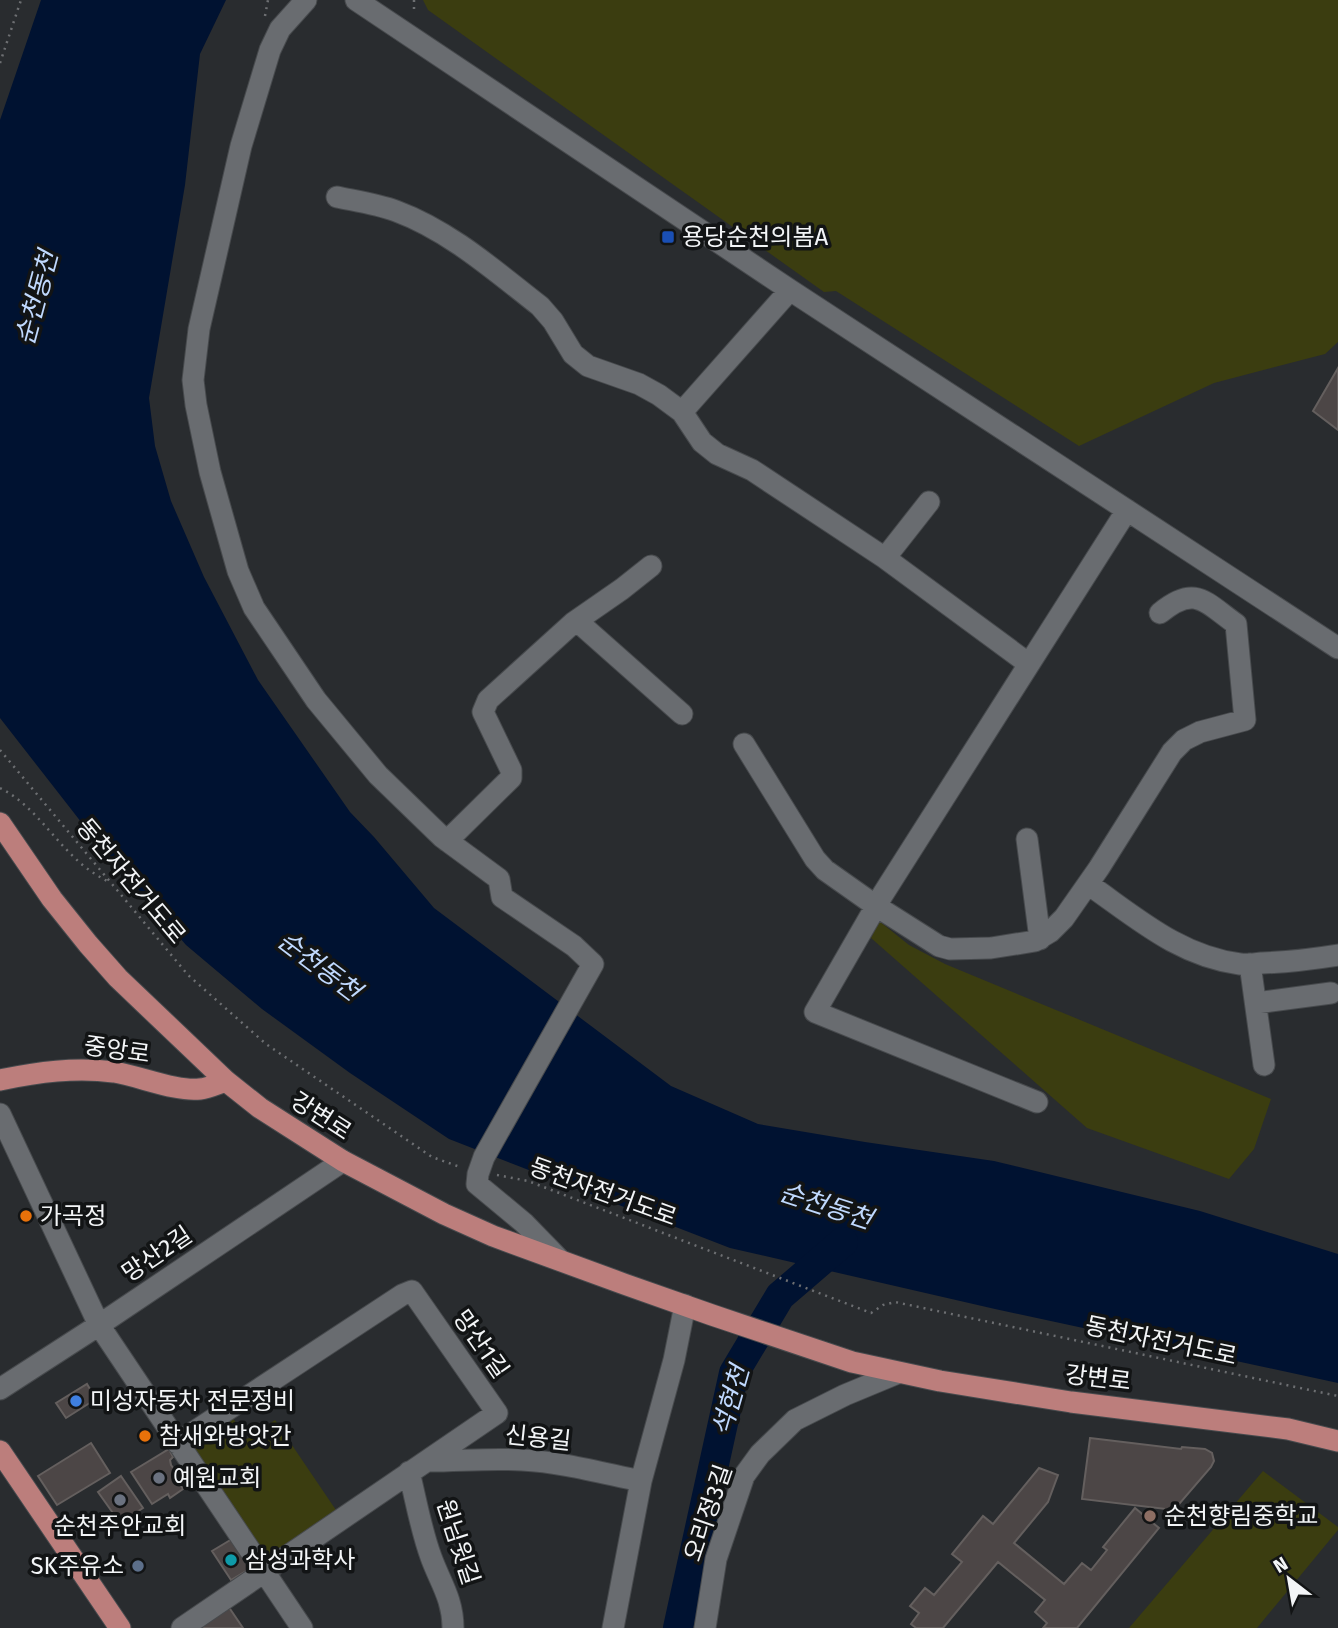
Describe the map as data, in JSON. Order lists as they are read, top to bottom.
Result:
{
  "streets": {
    "main road": ["중앙로", "강변로"],
    "street": [
      "망산2길",
      "망산1길",
      "신용길",
      "오리정3길",
      "원님윗길"
    ],
    "path": ["동천자전거도로"]
  },
  "crossings": [
    ["중앙로", "강변로"],
    ["강변로", "망산2길"],
    ["강변로", "오리정3길"],
    ["망산1길", "신용길"],
    ["망산1길", "원님윗길"]
  ],
  "water": ["순천동천", "석현천"],
  "places": {
    "transit": ["용당순천의봄A"],
    "other": [
      "가곡정",
      "미성자동차 전문정비",
      "참새와방앗간",
      "예원교회",
      "순천주안교회",
      "순천향림중학교",
      "삼성과학사",
      "SK주유소"
    ]
  },
  "north": "top left"
}
